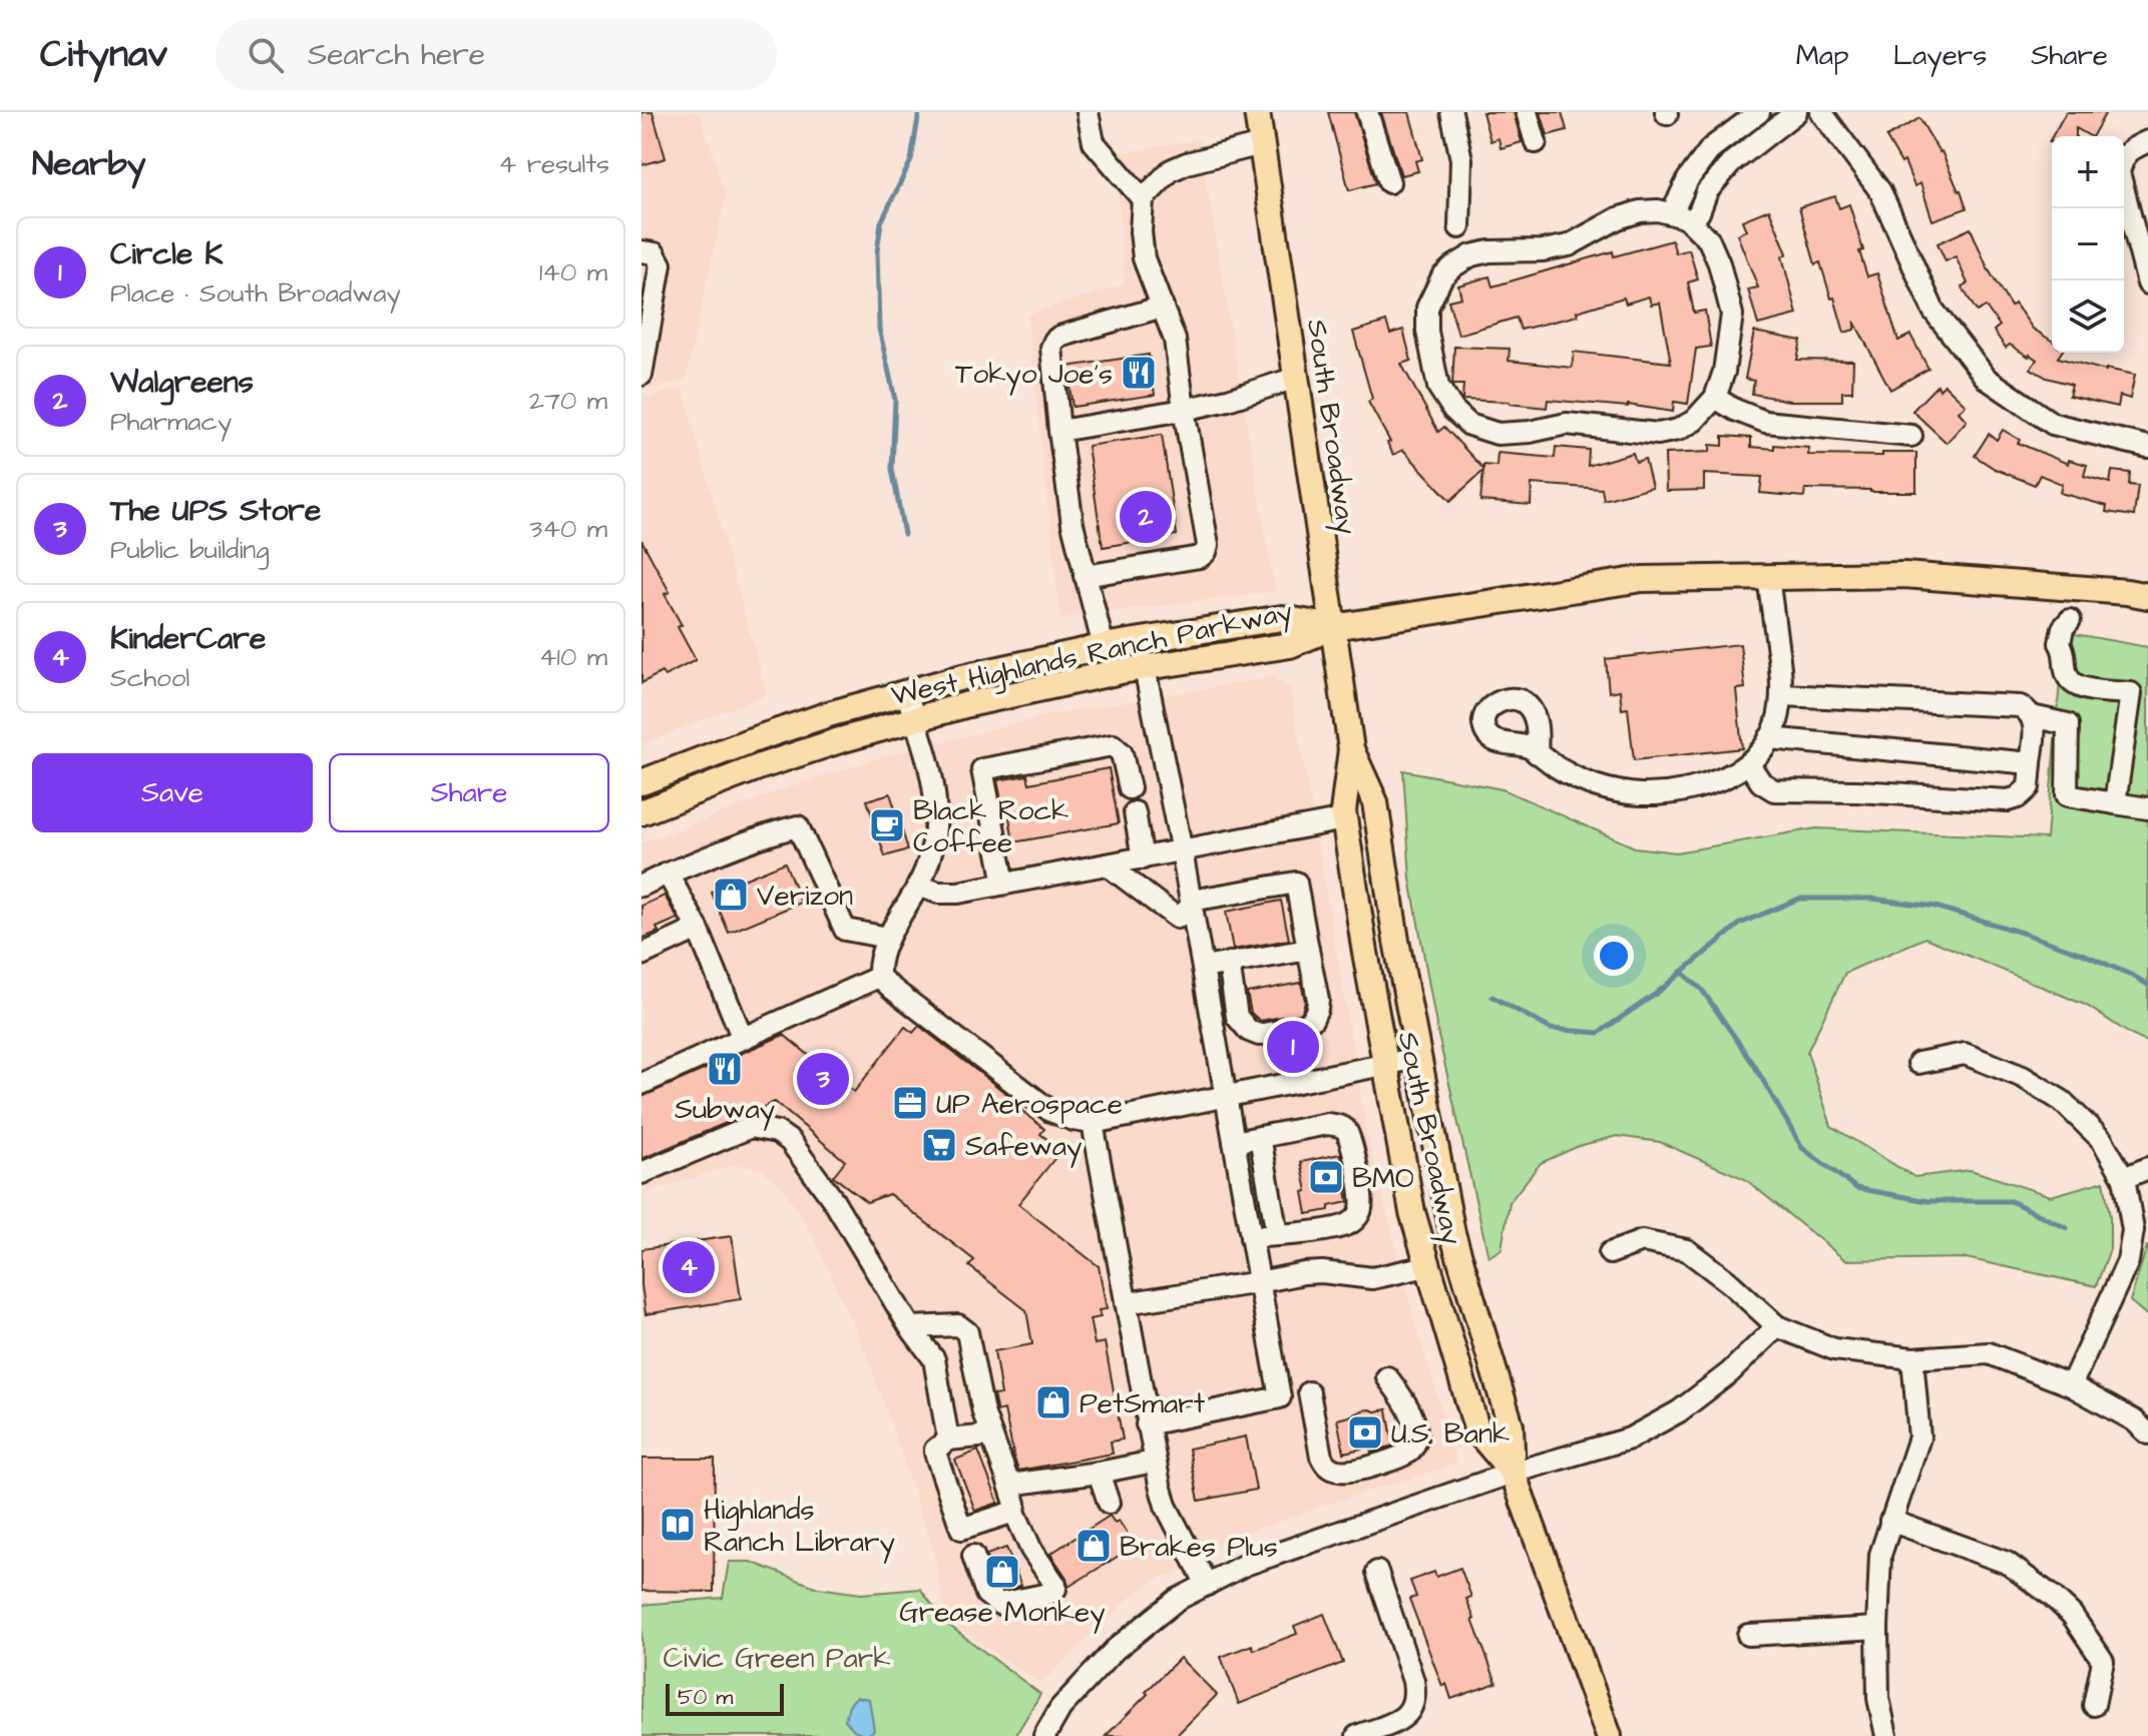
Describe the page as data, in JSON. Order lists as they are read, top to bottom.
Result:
{
  "streets": {
    "main road": ["South Broadway", "West Highlands Ranch Parkway"]
  },
  "crossings": [
    ["South Broadway", "West Highlands Ranch Parkway"]
  ],
  "parks": ["Civic Green Park"],
  "places": {
    "restaurant": ["Tokyo Joe's", "Subway"],
    "cafe": ["Black Rock Coffee"],
    "shop": [
      "Verizon",
      "PetSmart",
      "Brakes Plus",
      "Grease Monkey"
    ],
    "office": ["UP Aerospace"],
    "supermarket": ["Safeway"],
    "bank": ["BMO", "U.S. Bank"],
    "library": ["Highlands Ranch Library"]
  },
  "scale_bar": "50 m",
  "page": {
    "header": "Citynav",
    "search": "Search here",
    "nav": ["Map", "Layers", "Share"],
    "heading": ["Nearby", "4 results"],
    "map_buttons": ["+", "−"],
    "list": [
      {
        "mark": "1",
        "name": "Circle K",
        "note": "Place · South Broadway",
        "value": "140 m"
      },
      {
        "mark": "2",
        "name": "Walgreens",
        "note": "Pharmacy",
        "value": "270 m"
      },
      {
        "mark": "3",
        "name": "The UPS Store",
        "note": "Public building",
        "value": "340 m"
      },
      {
        "mark": "4",
        "name": "KinderCare",
        "note": "School",
        "value": "410 m"
      }
    ],
    "pins": [
      "2",
      "1",
      "3",
      "4"
    ],
    "buttons": ["Save", "Share"],
    "scale": "50 m"
  }
}
